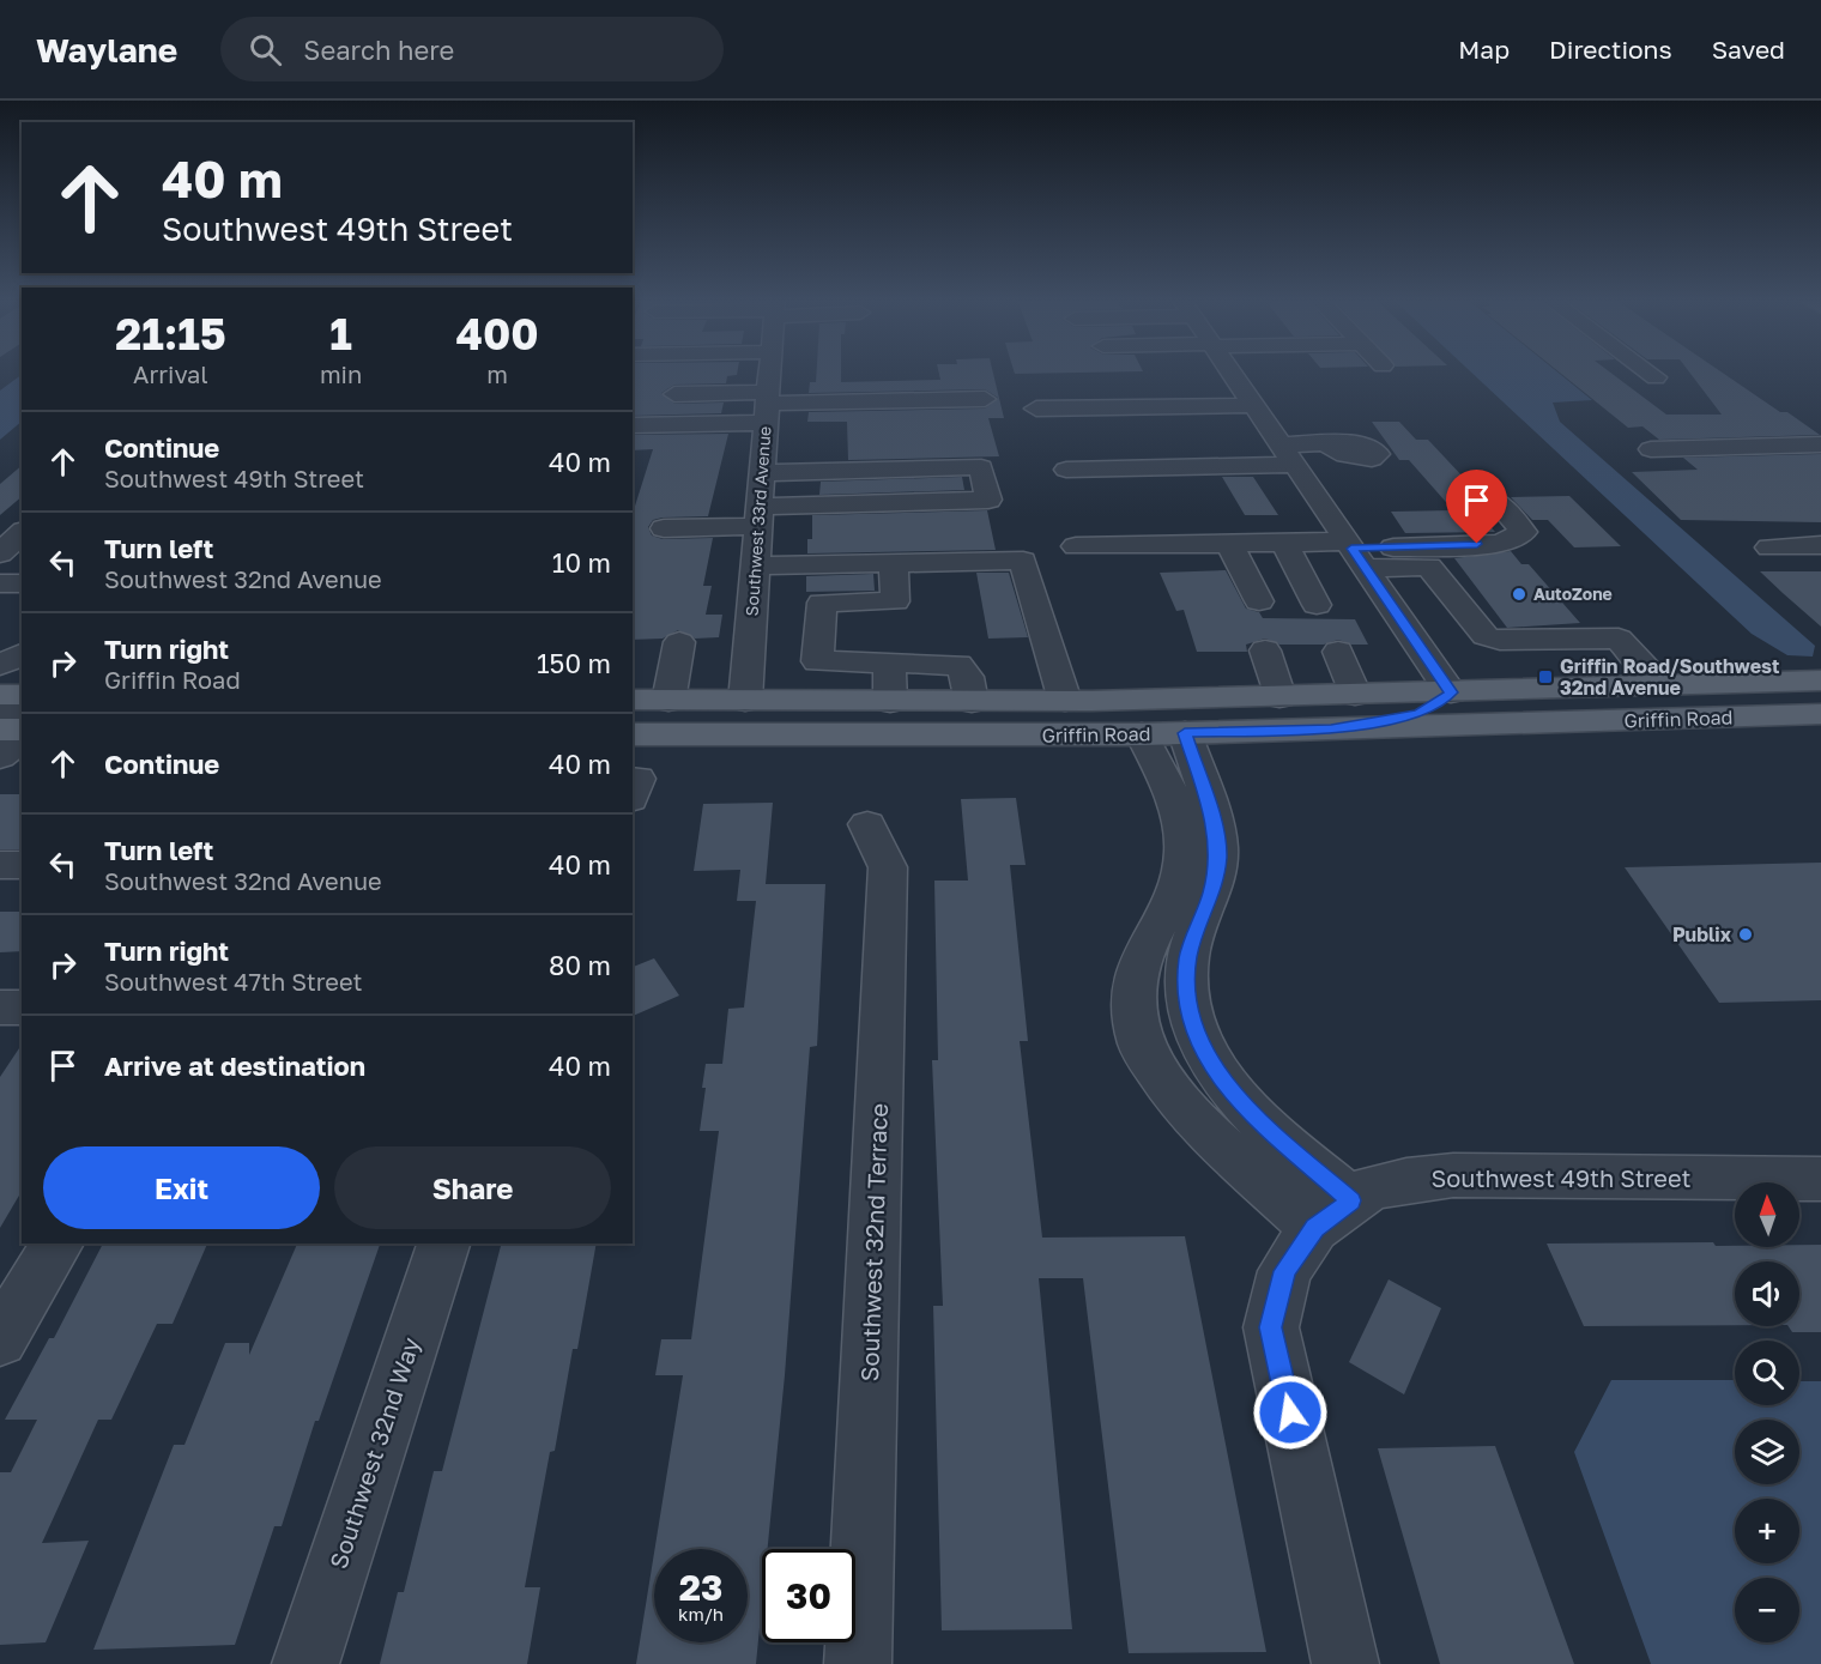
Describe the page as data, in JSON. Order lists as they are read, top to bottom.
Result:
{
  "streets": {
    "main road": ["Griffin Road"],
    "street": [
      "Southwest 33rd Avenue",
      "Southwest 49th Street",
      "Southwest 32nd Terrace",
      "Southwest 32nd Way"
    ]
  },
  "crossings": [
    ["Southwest 33rd Avenue", "Griffin Road"]
  ],
  "places": {
    "other": ["AutoZone", "Publix"],
    "transit": ["Griffin Road/Southwest 32nd Avenue"]
  },
  "north": "top",
  "page": {
    "header": "Waylane",
    "search": "Search here",
    "nav": ["Map", "Directions", "Saved"],
    "turn": ["40 m", "Southwest 49th Street"],
    "eta": [
      "21:15",
      "Arrival",
      "1",
      "min",
      "400",
      "m"
    ],
    "list": [
      {
        "name": "Continue",
        "note": "Southwest 49th Street",
        "value": "40 m"
      },
      {
        "name": "Turn left",
        "note": "Southwest 32nd Avenue",
        "value": "10 m"
      },
      {
        "name": "Turn right",
        "note": "Griffin Road",
        "value": "150 m"
      },
      {
        "name": "Continue",
        "value": "40 m"
      },
      {
        "name": "Turn left",
        "note": "Southwest 32nd Avenue",
        "value": "40 m"
      },
      {
        "name": "Turn right",
        "note": "Southwest 47th Street",
        "value": "80 m"
      },
      {
        "name": "Arrive at destination",
        "value": "40 m"
      }
    ],
    "buttons": ["Exit", "Share"],
    "map_buttons": ["+", "−"],
    "speed": "23 km/h",
    "limit": "30"
  }
}
